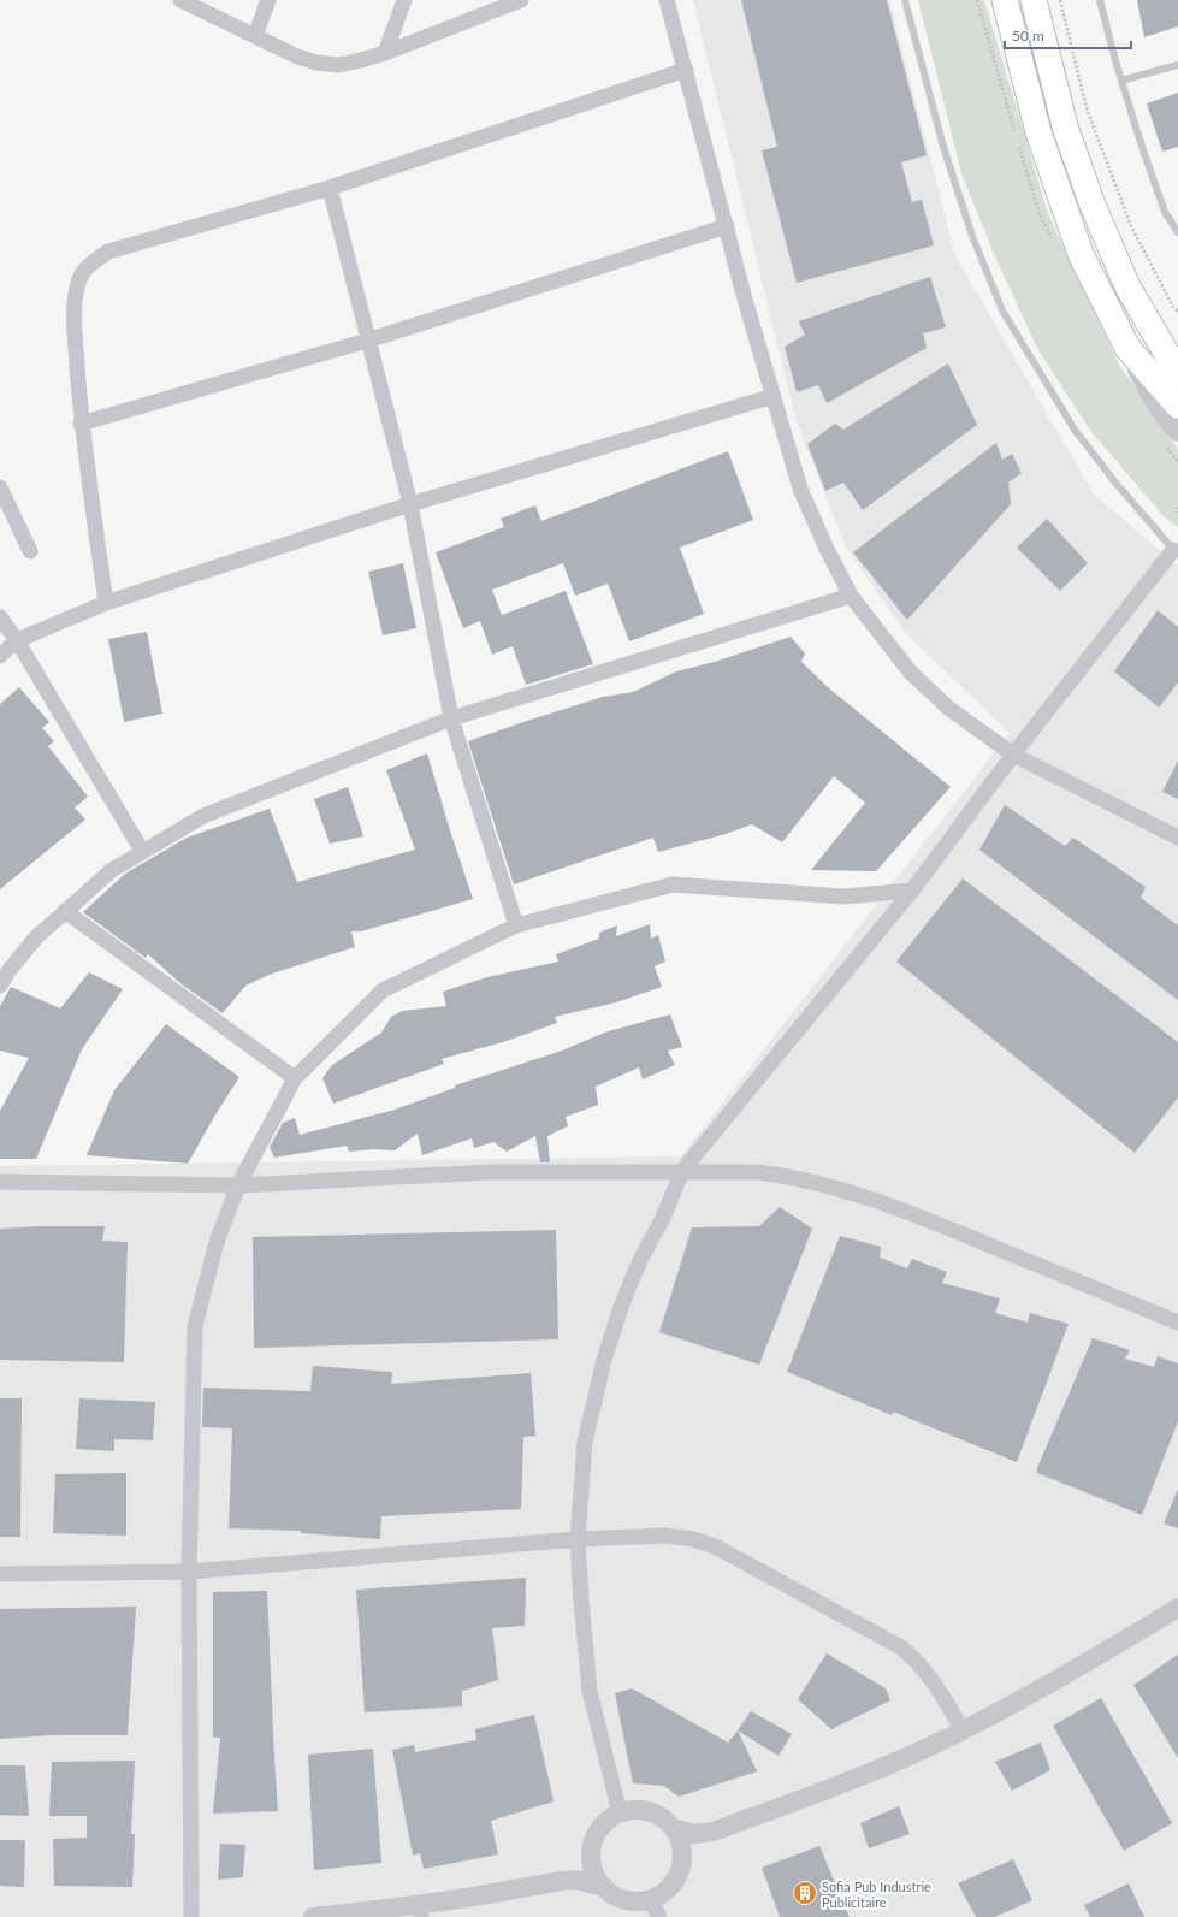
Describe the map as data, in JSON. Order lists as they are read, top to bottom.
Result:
{
  "places": {
    "building": ["Sofia Pub Industrie Publicitaire"]
  },
  "scale_bar": "50 m"
}
